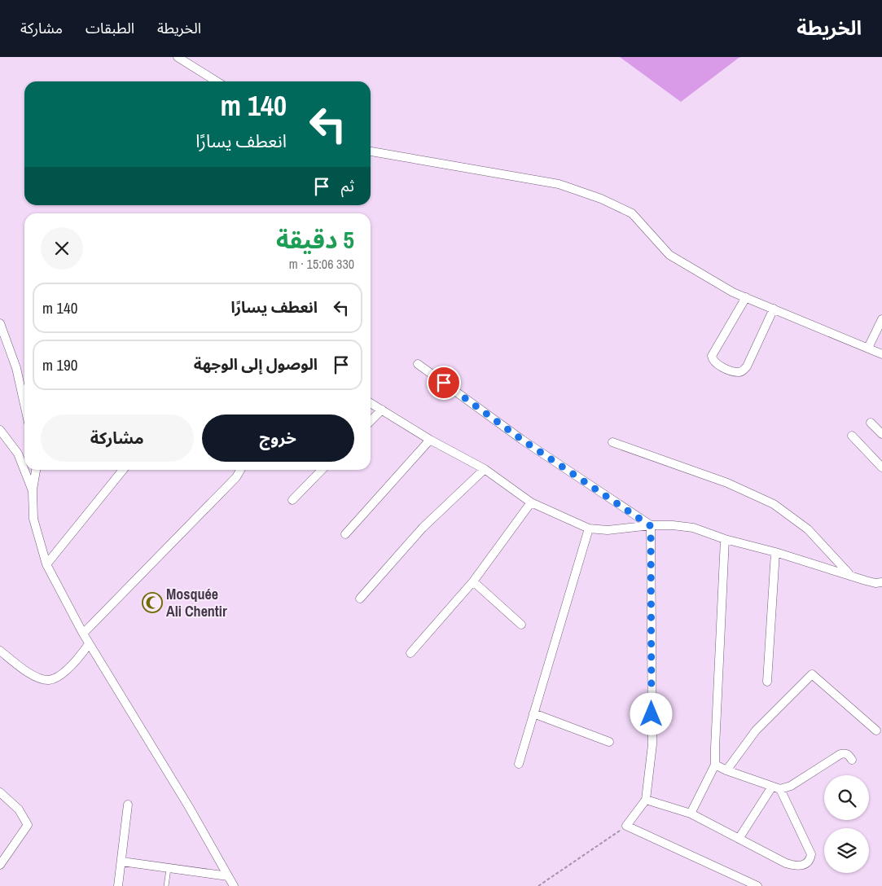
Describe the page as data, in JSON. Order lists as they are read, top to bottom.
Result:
{
  "places": {
    "mosque": ["Mosquée Ali Chentir"]
  },
  "page": {
    "header": "الخريطة",
    "nav": ["الخريطة", "الطبقات", "مشاركة"],
    "turn": ["140 m", "انعطف يسارًا"],
    "then": "ثم",
    "heading": ["5 دقيقة", "330 m · 15:06"],
    "list": [
      {
        "name": "انعطف يسارًا",
        "value": "140 m"
      },
      {
        "name": "الوصول إلى الوجهة",
        "value": "190 m"
      }
    ],
    "buttons": ["خروج", "مشاركة"]
  }
}
